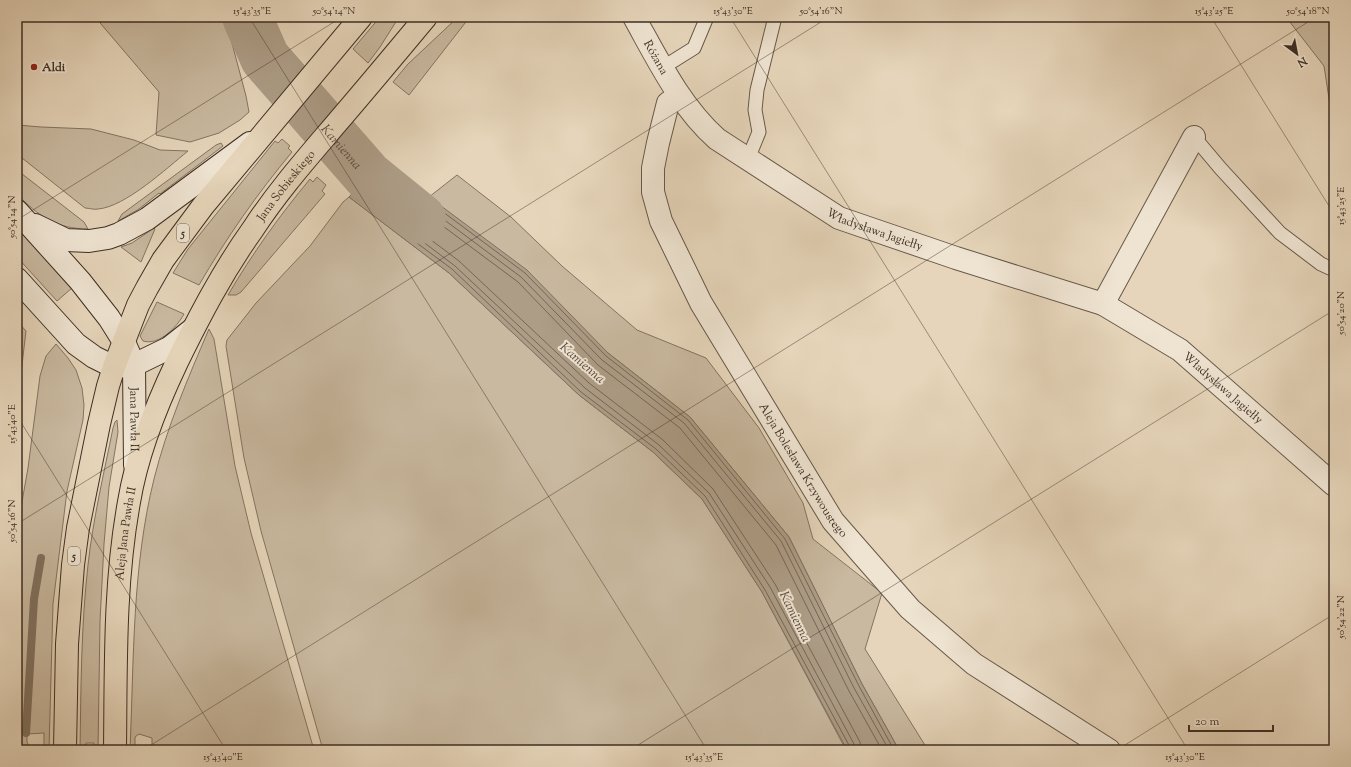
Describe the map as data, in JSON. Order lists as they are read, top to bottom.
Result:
{
  "streets": {
    "main road": ["Jana Sobieskiego", "5", "Aleja Jana Pawła II"],
    "street": [
      "Różana",
      "Władysława Jagiełły",
      "Jana Pawła II",
      "Aleja Bolesława Krzywoustego"
    ]
  },
  "crossings": [
    ["Różana", "Władysława Jagiełły"],
    ["Różana", "Aleja Bolesława Krzywoustego"],
    ["Jana Sobieskiego", "Aleja Jana Pawła II"],
    ["Władysława Jagiełły", "Aleja Bolesława Krzywoustego"],
    ["5", "Jana Pawła II"],
    ["Jana Pawła II", "Aleja Jana Pawła II"]
  ],
  "water": ["Kamienna"],
  "places": ["Aldi"],
  "scale_bar": "20 m",
  "north": "bottom right",
  "coordinates": [
    "15°43'35\"E",
    "50°54'14\"N",
    "15°43'30\"E",
    "50°54'16\"N",
    "15°43'25\"E",
    "50°54'18\"N",
    "50°54'20\"N",
    "15°43'40\"E",
    "50°54'22\"N"
  ]
}
